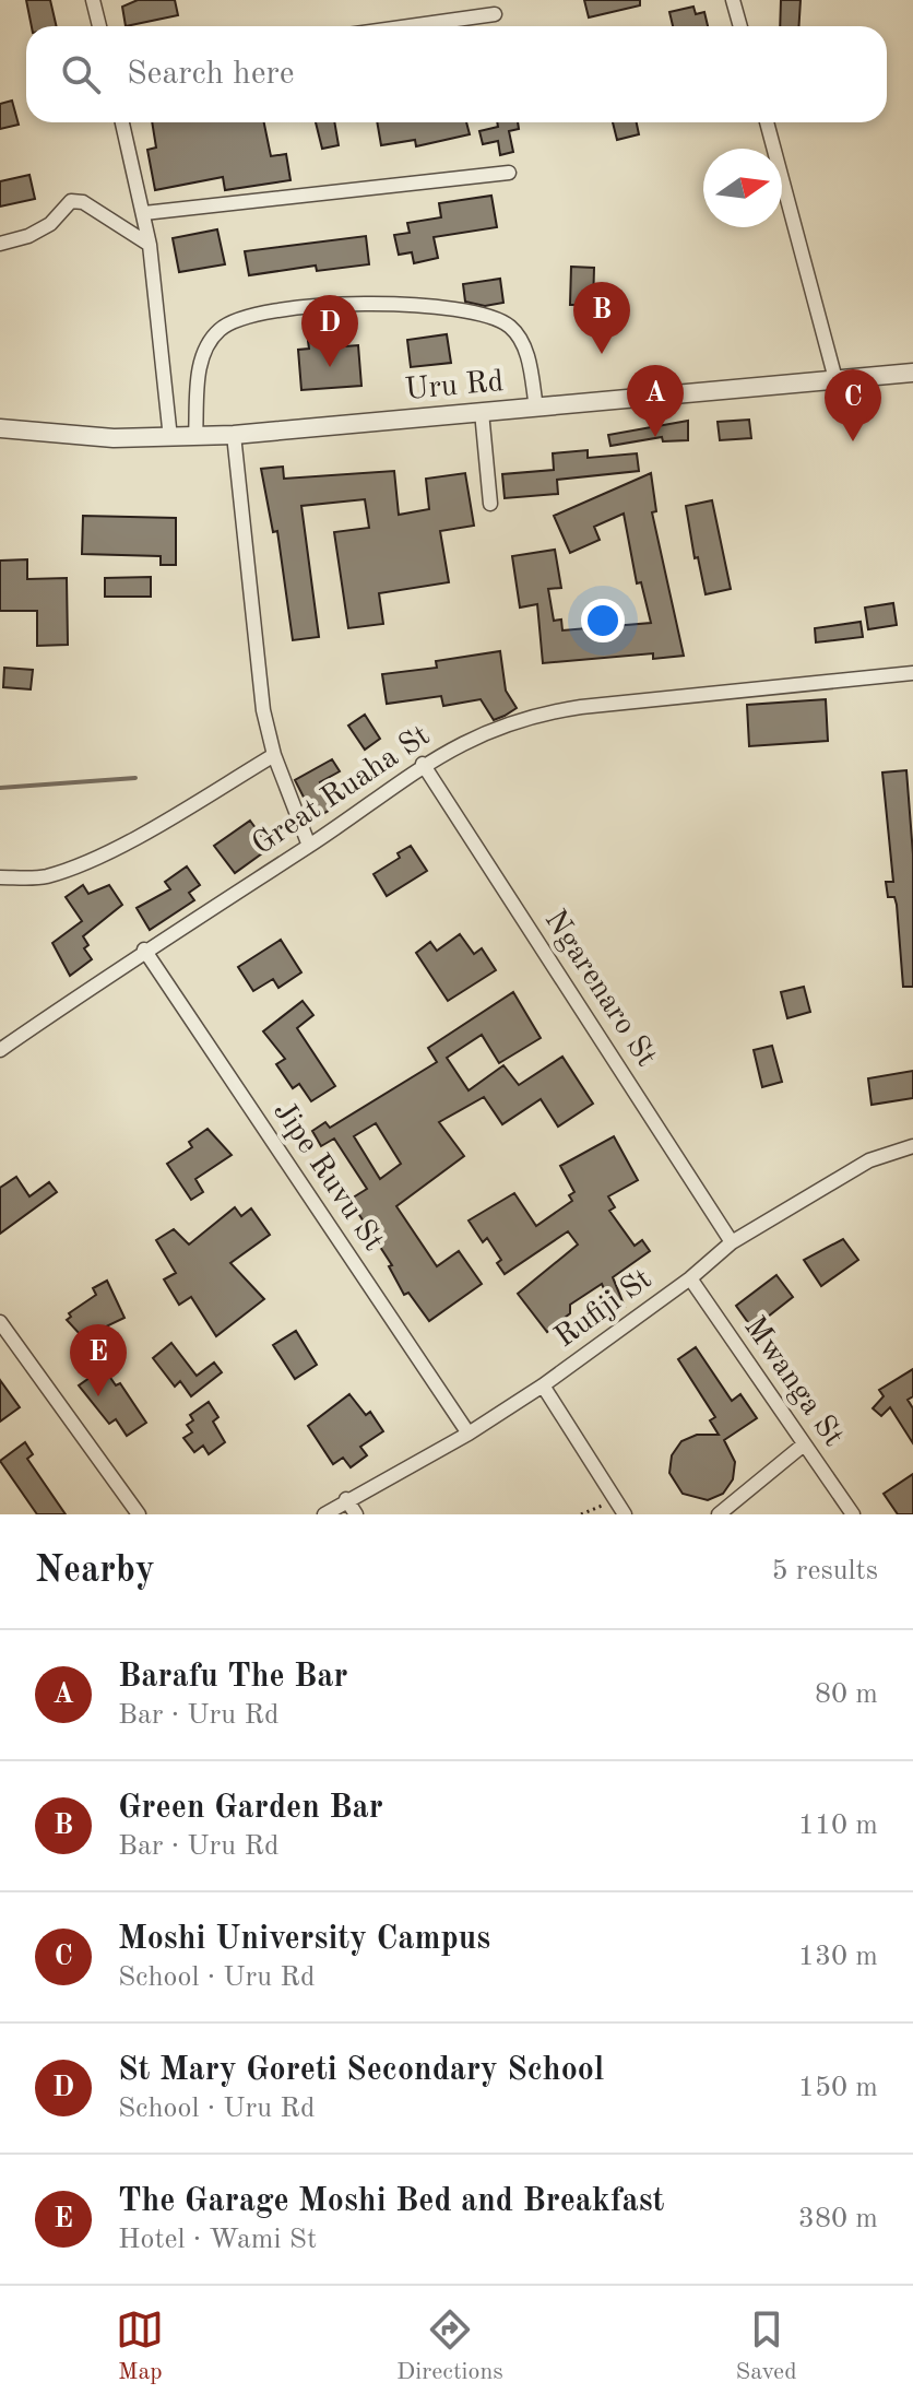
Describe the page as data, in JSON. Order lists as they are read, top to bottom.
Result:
{
  "streets": {
    "street": [
      "Uru Rd",
      "Great Ruaha St",
      "Ngarenaro St",
      "Jipe Ruvu St",
      "Rufiji St",
      "Mwanga St"
    ]
  },
  "crossings": [
    ["Great Ruaha St", "Ngarenaro St"],
    ["Great Ruaha St", "Jipe Ruvu St"],
    ["Ngarenaro St", "Rufiji St"],
    ["Jipe Ruvu St", "Rufiji St"],
    ["Rufiji St", "Mwanga St"]
  ],
  "north": "right",
  "page": {
    "search": "Search here",
    "pins": [
      "B",
      "D",
      "A",
      "C",
      "E"
    ],
    "heading": ["Nearby", "5 results"],
    "list": [
      {
        "mark": "A",
        "name": "Barafu The Bar",
        "note": "Bar · Uru Rd",
        "value": "80 m"
      },
      {
        "mark": "B",
        "name": "Green Garden Bar",
        "note": "Bar · Uru Rd",
        "value": "110 m"
      },
      {
        "mark": "C",
        "name": "Moshi University Campus",
        "note": "School · Uru Rd",
        "value": "130 m"
      },
      {
        "mark": "D",
        "name": "St Mary Goreti Secondary School",
        "note": "School · Uru Rd",
        "value": "150 m"
      },
      {
        "mark": "E",
        "name": "The Garage Moshi Bed and Breakfast",
        "note": "Hotel · Wami St",
        "value": "380 m"
      }
    ],
    "nav": ["Map", "Directions", "Saved"]
  }
}
